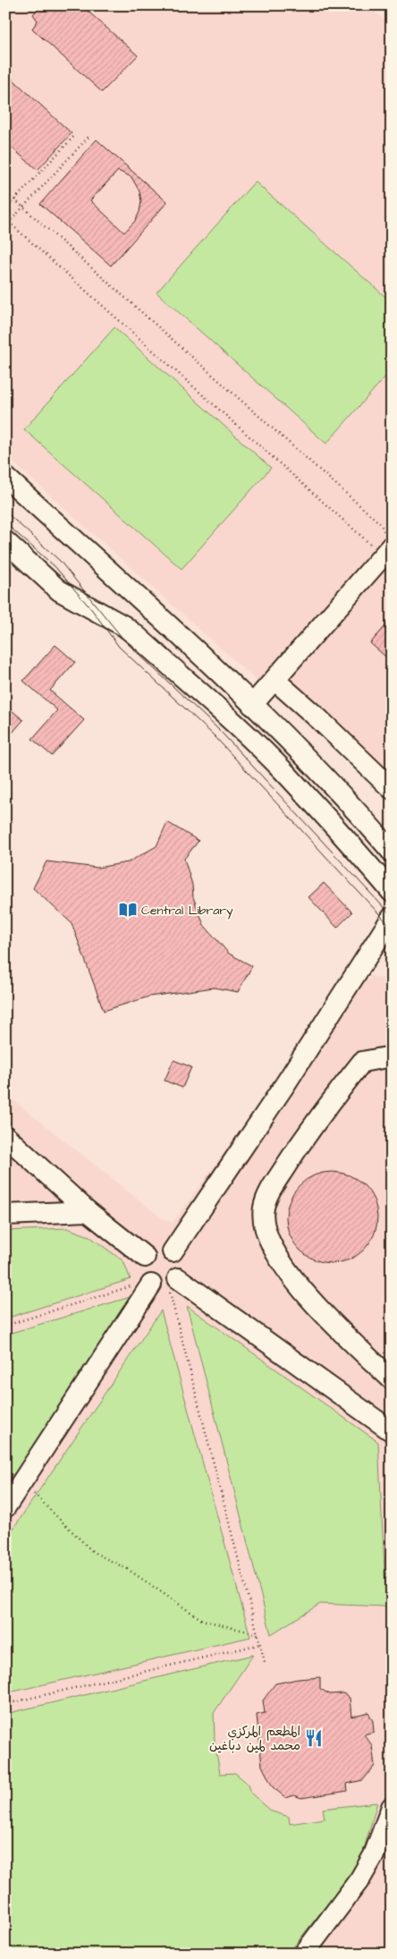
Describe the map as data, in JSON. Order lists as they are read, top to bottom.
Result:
{
  "places": {
    "library": ["Central Library"],
    "restaurant": ["المطعم المركزي محمد لمين دباغين"]
  }
}
